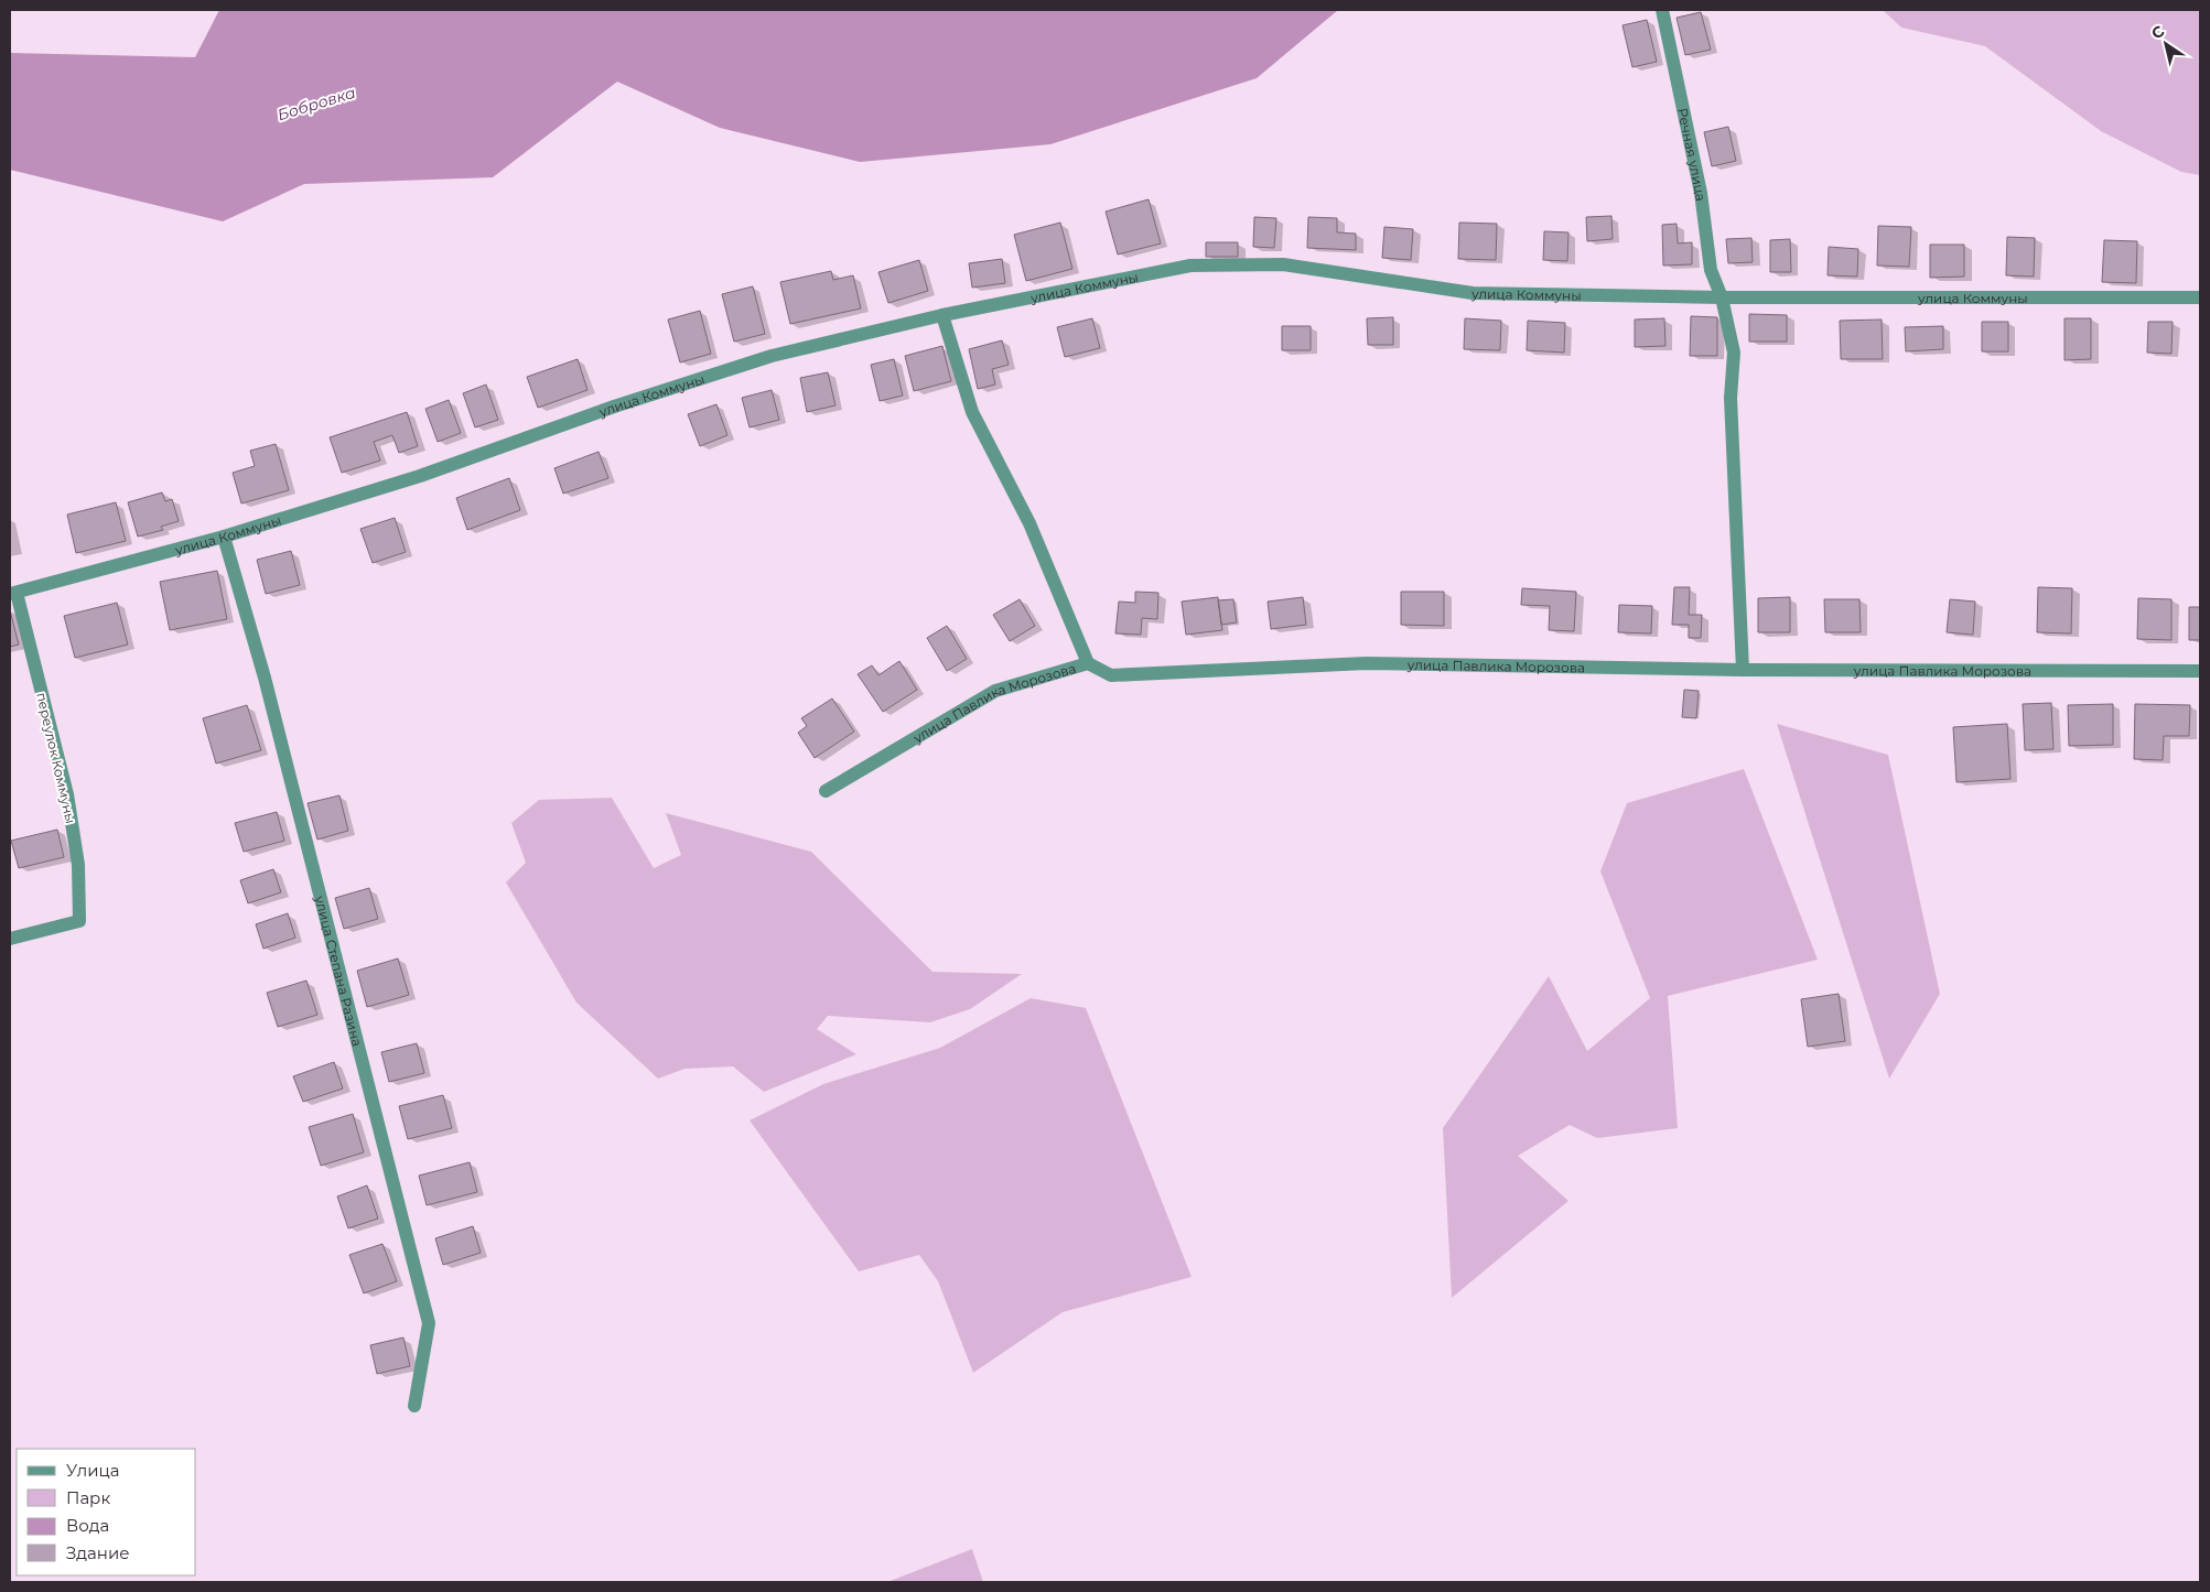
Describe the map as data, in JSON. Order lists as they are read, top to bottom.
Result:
{
  "streets": {
    "street": [
      "Речная улица",
      "улица Коммуны",
      "улица Павлика Морозова",
      "переулок Коммуны",
      "улица Степана Разина"
    ]
  },
  "crossings": [
    ["Речная улица", "улица Коммуны"],
    ["Речная улица", "улица Павлика Морозова"],
    ["улица Коммуны", "переулок Коммуны"],
    ["улица Коммуны", "улица Степана Разина"]
  ],
  "water": ["Бобровка"],
  "legend": [
    "Улица",
    "Парк",
    "Вода",
    "Здание"
  ],
  "north": "top left"
}
